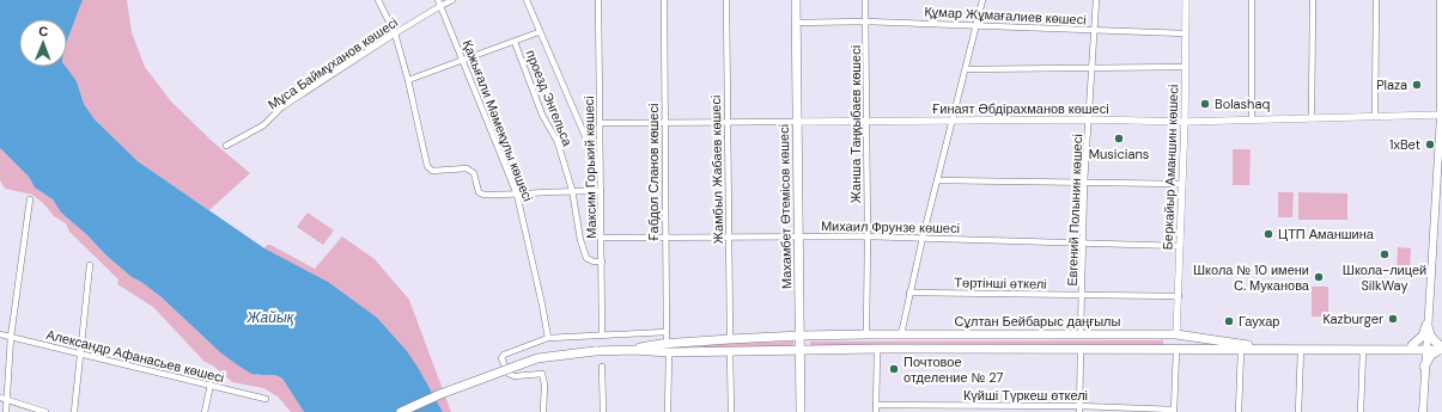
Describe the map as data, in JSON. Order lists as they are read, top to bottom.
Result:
{
  "streets": {
    "main road": ["Махамбет Өтемісов көшесі", "Сұлтан Бейбарыс даңғылы"],
    "street": [
      "Құмар Жұмағалиев көшесі",
      "Мұса Баймұханов көшесі",
      "проезд Энгельса",
      "Ғинаят Әбдірахманов көшесі",
      "Қажығали Мәмекұлы көшесі",
      "Жанша Таңқыбаев көшесі",
      "Максим Горький көшесі",
      "Беркайыр Аманшин көшесі",
      "Жамбыл Жабаев көшесі",
      "Ғабдол Сланов көшесі",
      "Евгений Полынин көшесі",
      "Михаил Фрунзе көшесі",
      "Төртінші өткелі",
      "Александр Афанасьев көшесі",
      "Күйші Түркеш өткелі"
    ]
  },
  "crossings": [
    ["Құмар Жұмағалиев көшесі", "Жанша Таңқыбаев көшесі"],
    ["Құмар Жұмағалиев көшесі", "Беркайыр Аманшин көшесі"],
    ["Құмар Жұмағалиев көшесі", "Махамбет Өтемісов көшесі"],
    ["Құмар Жұмағалиев көшесі", "Евгений Полынин көшесі"],
    ["Мұса Баймұханов көшесі", "Қажығали Мәмекұлы көшесі"],
    ["проезд Энгельса", "Максим Горький көшесі"],
    ["Ғинаят Әбдірахманов көшесі", "Жанша Таңқыбаев көшесі"],
    ["Ғинаят Әбдірахманов көшесі", "Максим Горький көшесі"],
    ["Ғинаят Әбдірахманов көшесі", "Беркайыр Аманшин көшесі"],
    ["Ғинаят Әбдірахманов көшесі", "Жамбыл Жабаев көшесі"],
    ["Ғинаят Әбдірахманов көшесі", "Ғабдол Сланов көшесі"],
    ["Ғинаят Әбдірахманов көшесі", "Махамбет Өтемісов көшесі"],
    ["Ғинаят Әбдірахманов көшесі", "Евгений Полынин көшесі"],
    ["Жанша Таңқыбаев көшесі", "Михаил Фрунзе көшесі"],
    ["Жанша Таңқыбаев көшесі", "Сұлтан Бейбарыс даңғылы"],
    ["Максим Горький көшесі", "Михаил Фрунзе көшесі"],
    ["Беркайыр Аманшин көшесі", "Михаил Фрунзе көшесі"],
    ["Беркайыр Аманшин көшесі", "Төртінші өткелі"],
    ["Беркайыр Аманшин көшесі", "Сұлтан Бейбарыс даңғылы"],
    ["Жамбыл Жабаев көшесі", "Михаил Фрунзе көшесі"],
    ["Жамбыл Жабаев көшесі", "Сұлтан Бейбарыс даңғылы"],
    ["Ғабдол Сланов көшесі", "Михаил Фрунзе көшесі"],
    ["Ғабдол Сланов көшесі", "Сұлтан Бейбарыс даңғылы"],
    ["Махамбет Өтемісов көшесі", "Михаил Фрунзе көшесі"],
    ["Махамбет Өтемісов көшесі", "Сұлтан Бейбарыс даңғылы"],
    ["Евгений Полынин көшесі", "Михаил Фрунзе көшесі"],
    ["Евгений Полынин көшесі", "Төртінші өткелі"],
    ["Евгений Полынин көшесі", "Сұлтан Бейбарыс даңғылы"]
  ],
  "water": ["Жайық"],
  "places": [
    "Plaza",
    "Bolashaq",
    "Musicians",
    "1xBet",
    "ЦТП Аманшина",
    "Школа-лицей SilkWay",
    "Школа № 10 имени С. Муканова",
    "Kazburger",
    "Гаухар",
    "Почтовое отделение № 27"
  ],
  "north": "top"
}
